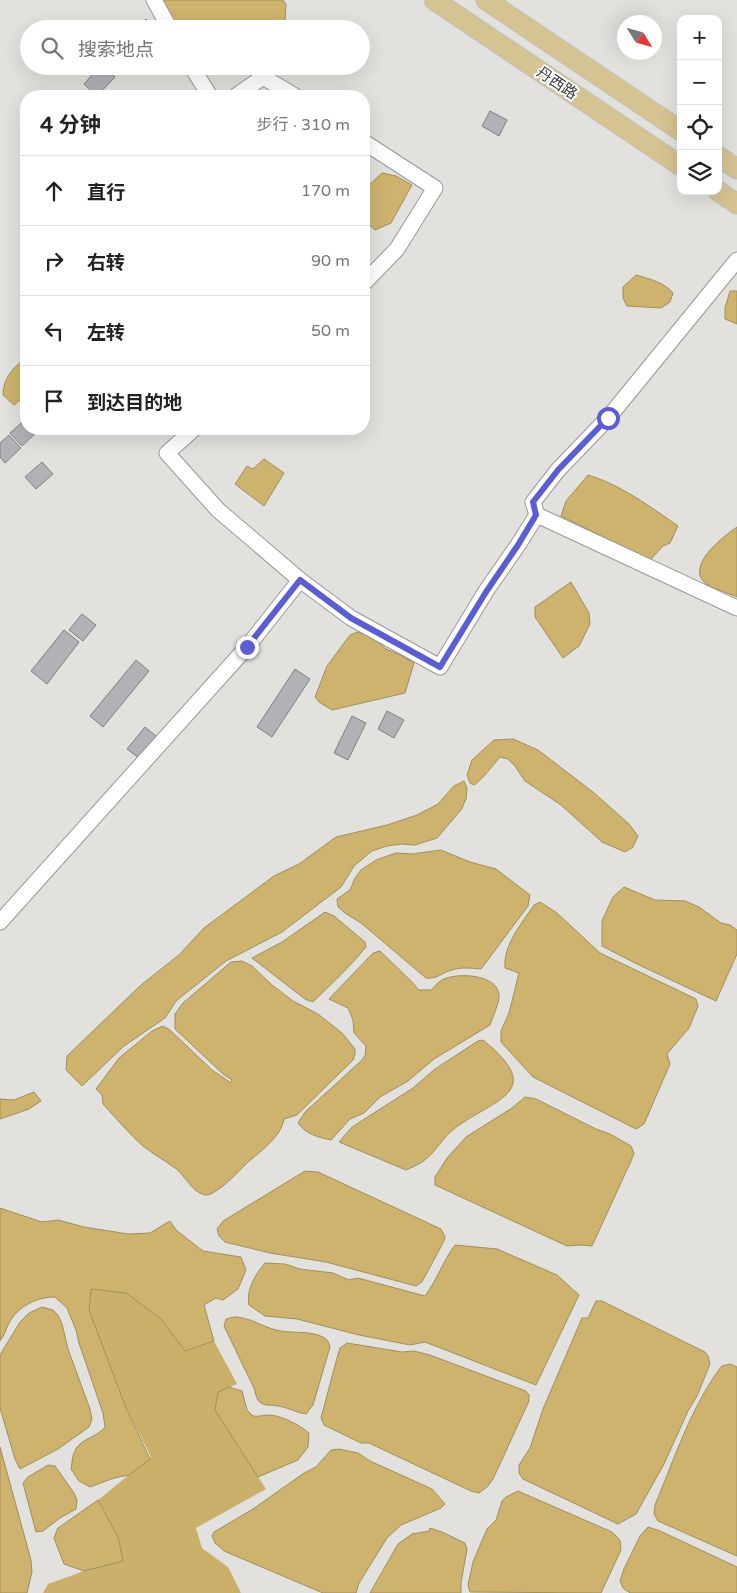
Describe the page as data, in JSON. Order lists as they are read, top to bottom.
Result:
{
  "streets": {
    "main road": ["丹西路"]
  },
  "north": "bottom right",
  "page": {
    "map_buttons": ["+", "−"],
    "search": "搜索地点",
    "heading": ["4 分钟", "步行 · 310 m"],
    "list": [
      ["直行", "170 m"],
      ["右转", "90 m"],
      ["左转", "50 m"],
      "到达目的地"
    ]
  }
}
